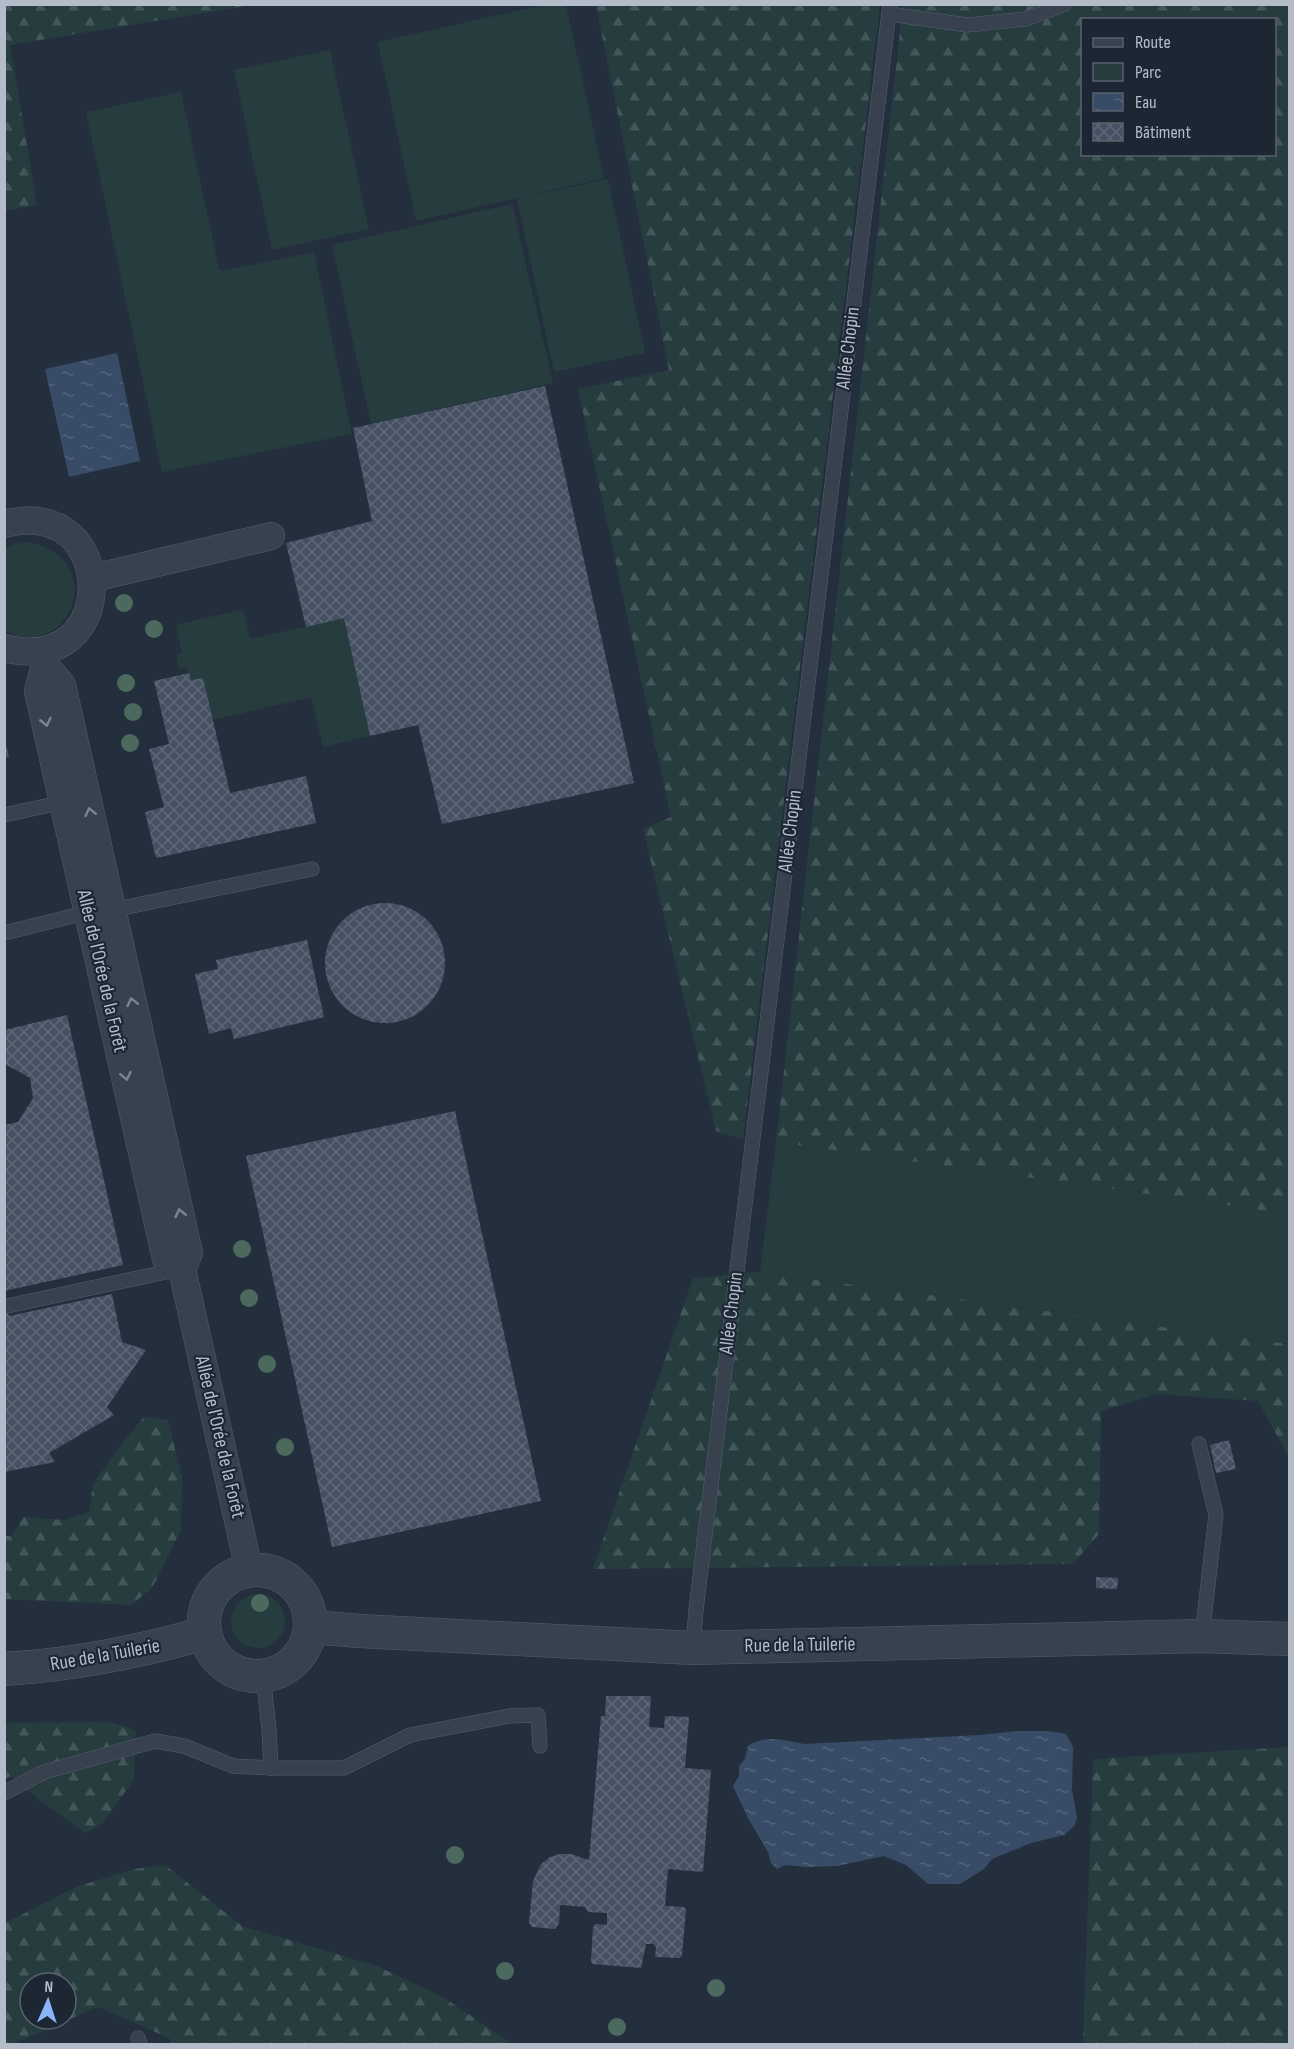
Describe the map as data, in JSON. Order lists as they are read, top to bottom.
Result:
{
  "streets": {
    "street": ["Allée de l'Orée de la Forêt", "Rue de la Tuilerie"],
    "lane": ["Allée Chopin"]
  },
  "crossings": [
    ["Allée Chopin", "Rue de la Tuilerie"],
    ["Allée de l'Orée de la Forêt", "Rue de la Tuilerie"]
  ],
  "legend": [
    "Route",
    "Parc",
    "Eau",
    "Bâtiment"
  ],
  "north": "top"
}
